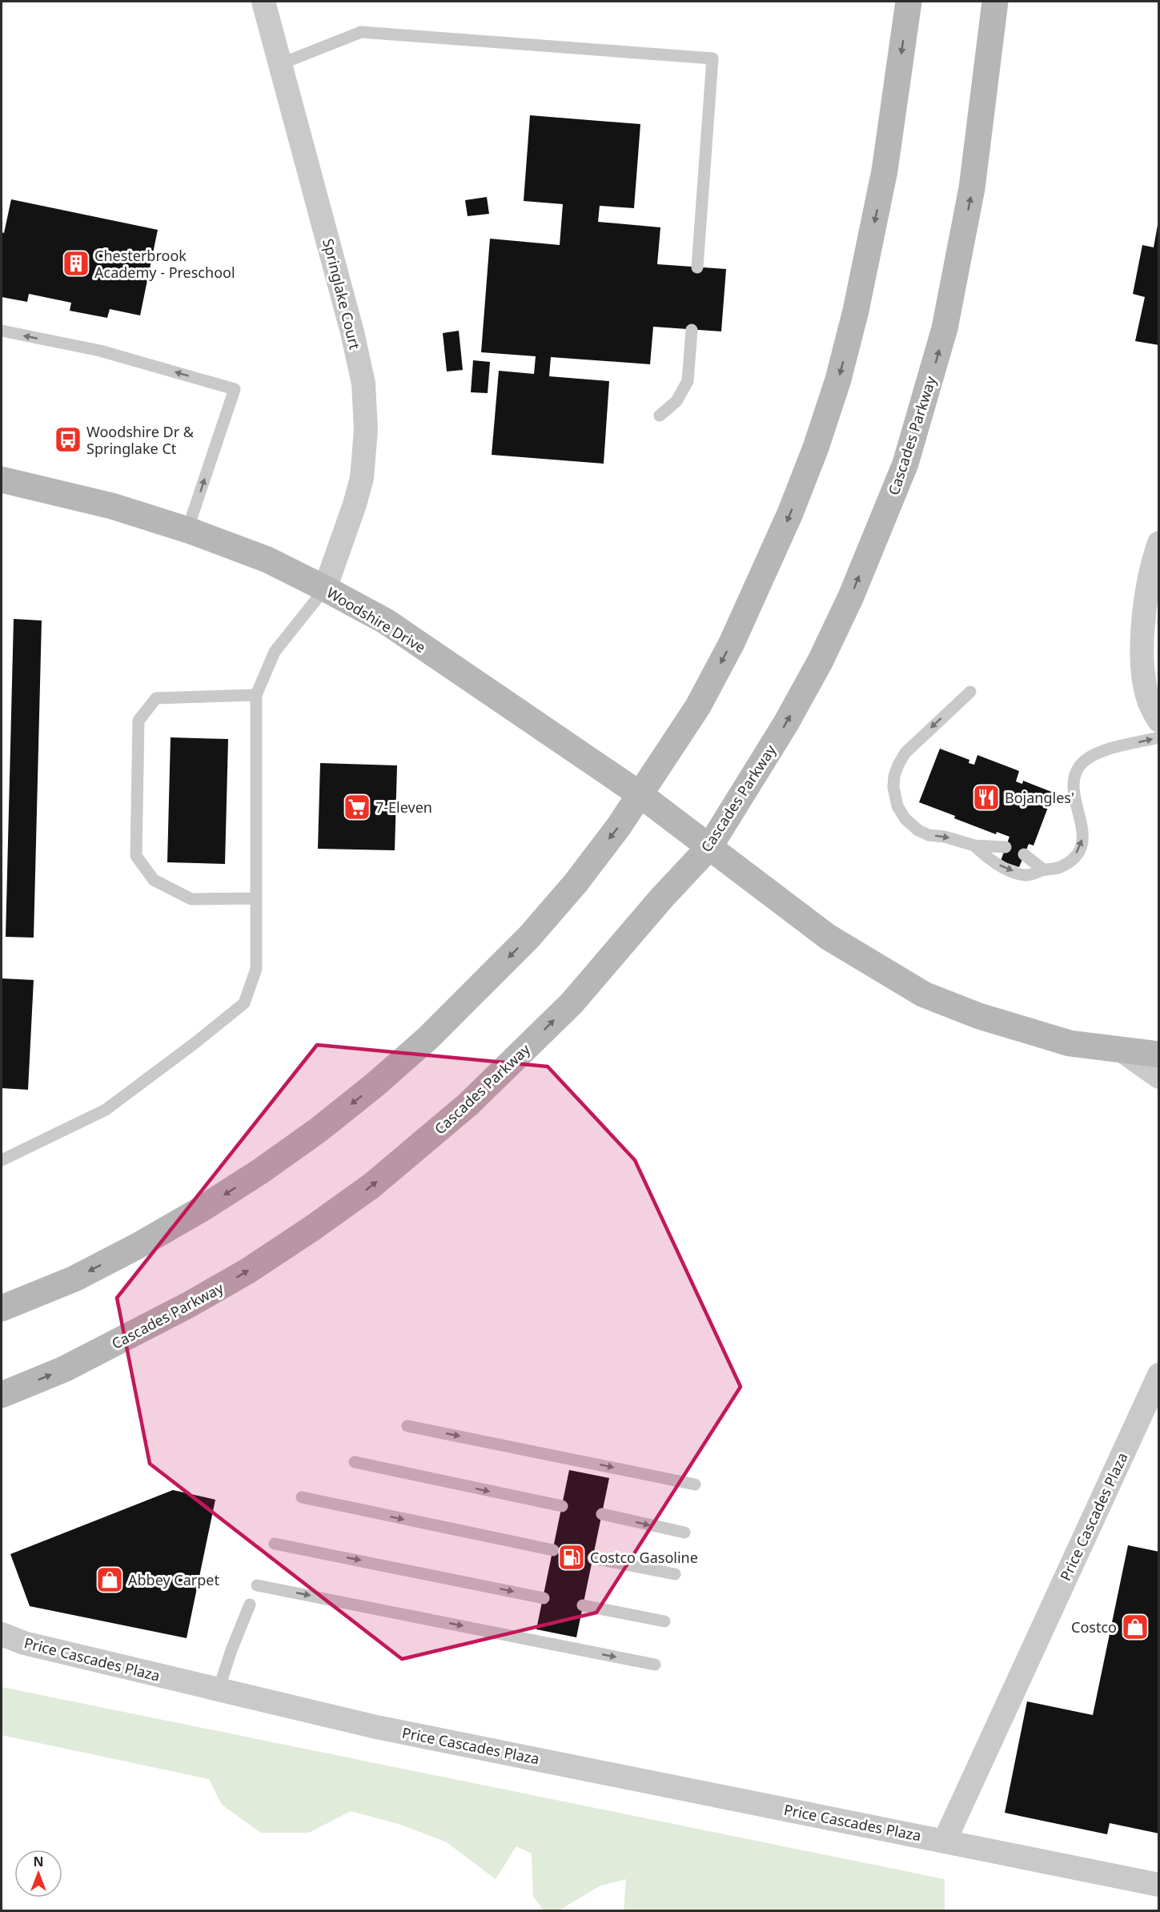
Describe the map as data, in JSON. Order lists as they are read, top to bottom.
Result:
{
  "streets": {
    "main road": ["Cascades Parkway", "Woodshire Drive"],
    "street": ["Springlake Court", "Price Cascades Plaza"]
  },
  "crossings": [
    ["Springlake Court", "Woodshire Drive"],
    ["Cascades Parkway", "Woodshire Drive"]
  ],
  "places": {
    "building": ["Chesterbrook Academy - Preschool"],
    "bus stop": ["Woodshire Dr & Springlake Ct"],
    "restaurant": ["Bojangles'"],
    "supermarket": ["7-Eleven"],
    "fuel station": ["Costco Gasoline"],
    "shop": ["Abbey Carpet", "Costco"]
  },
  "north": "top"
}
